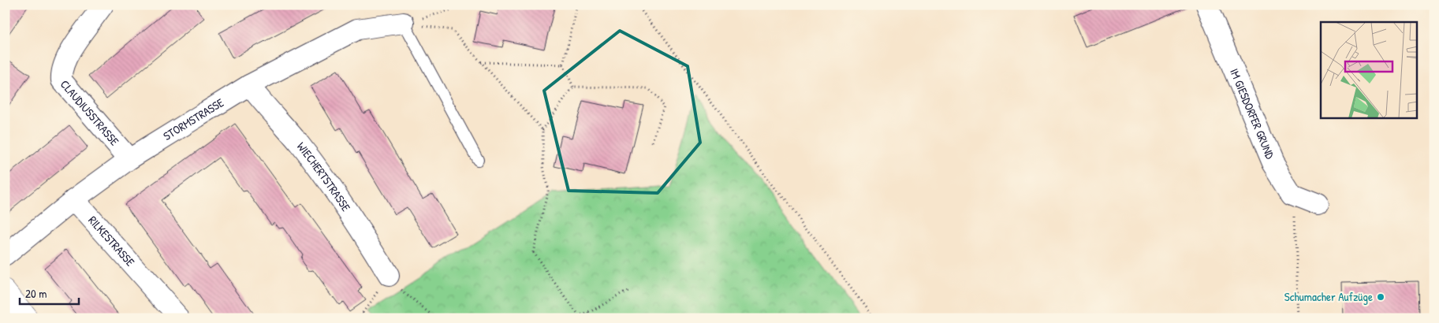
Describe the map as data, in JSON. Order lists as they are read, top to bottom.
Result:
{
  "streets": {
    "street": [
      "CLAUDIUSSTRASSE",
      "IM GIESDORFER GRUND",
      "STORMSTRASSE",
      "WIECHERTSTRASSE",
      "RILKESTRASSE"
    ]
  },
  "crossings": [
    ["CLAUDIUSSTRASSE", "STORMSTRASSE"],
    ["STORMSTRASSE", "WIECHERTSTRASSE"],
    ["STORMSTRASSE", "RILKESTRASSE"]
  ],
  "places": ["Schumacher Aufzüge"],
  "scale_bar": "20 m"
}
